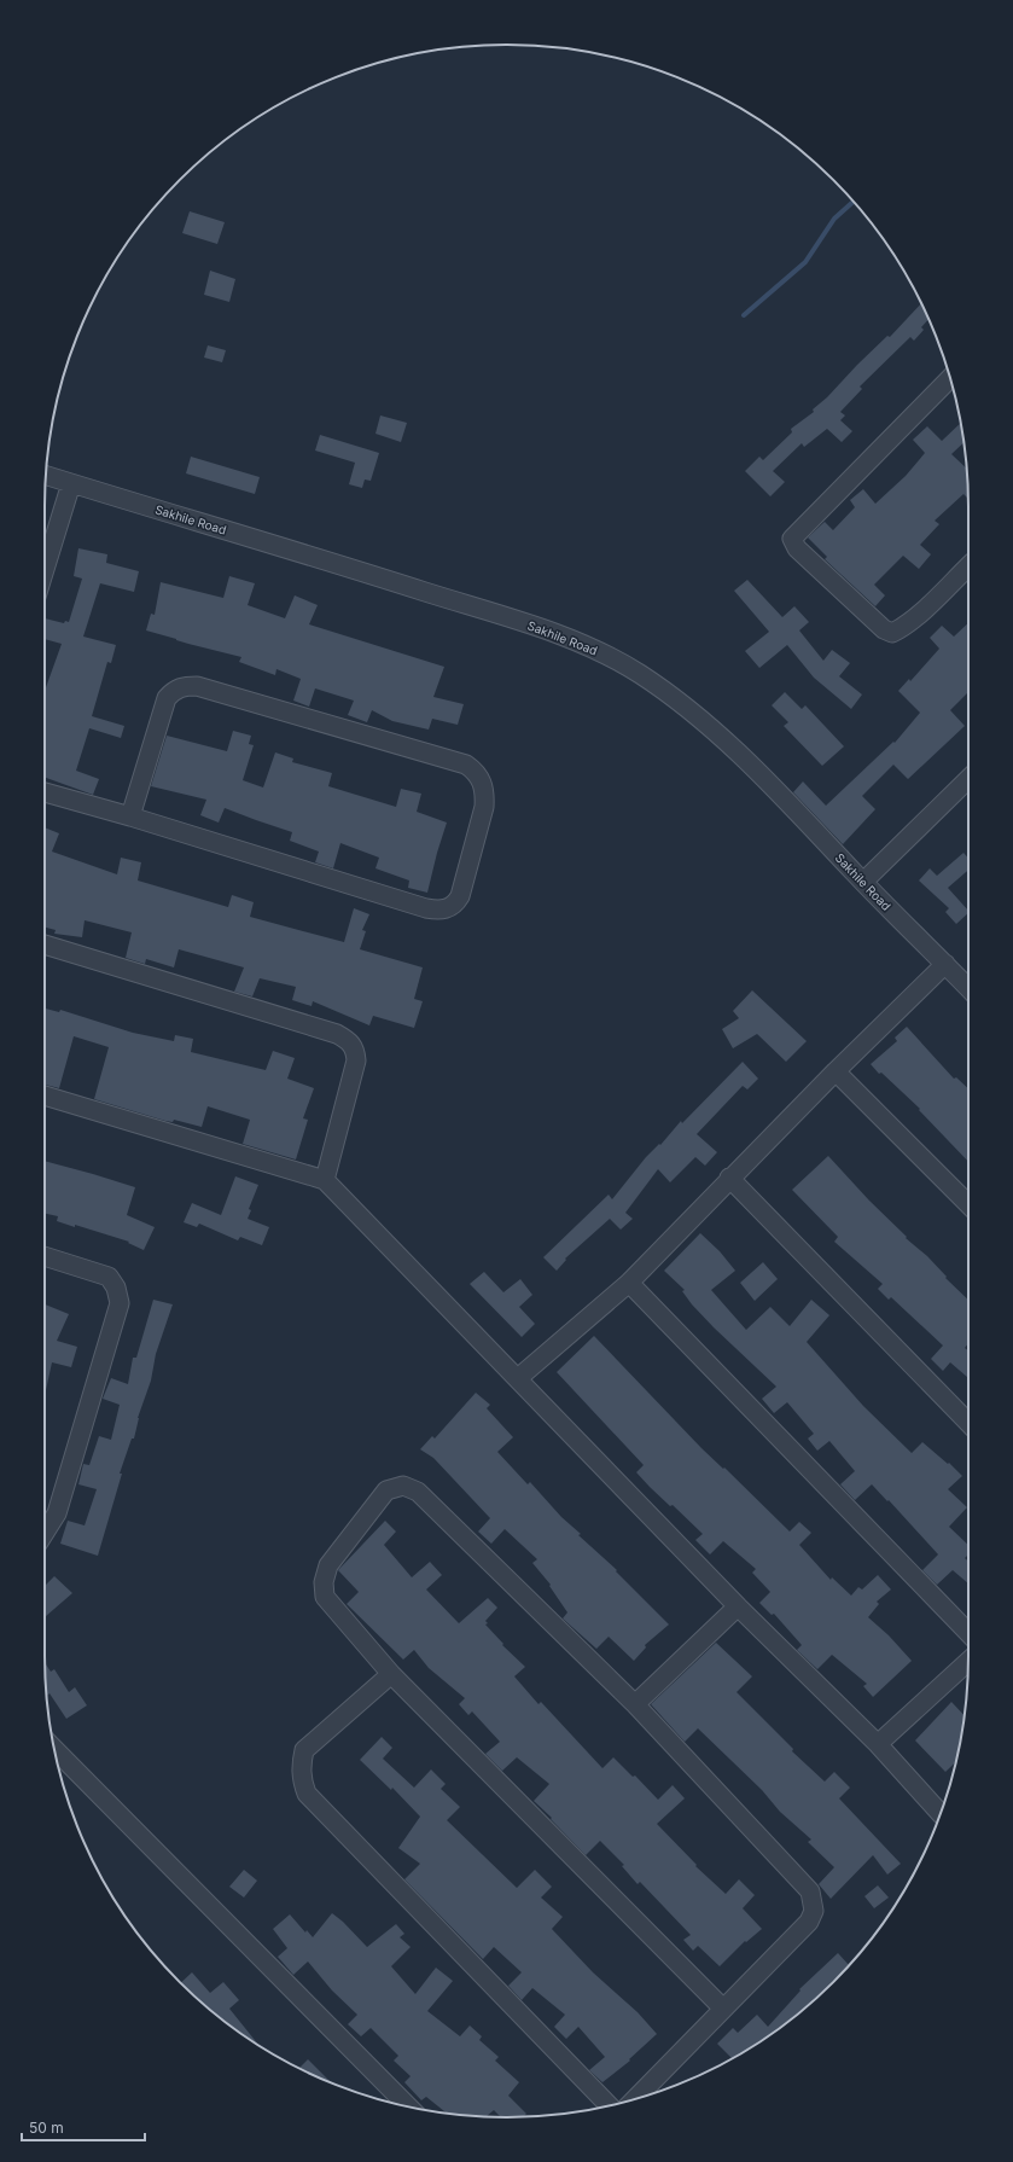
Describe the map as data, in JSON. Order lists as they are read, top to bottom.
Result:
{
  "streets": {
    "street": ["Sakhile Road"]
  },
  "scale_bar": "50 m"
}
